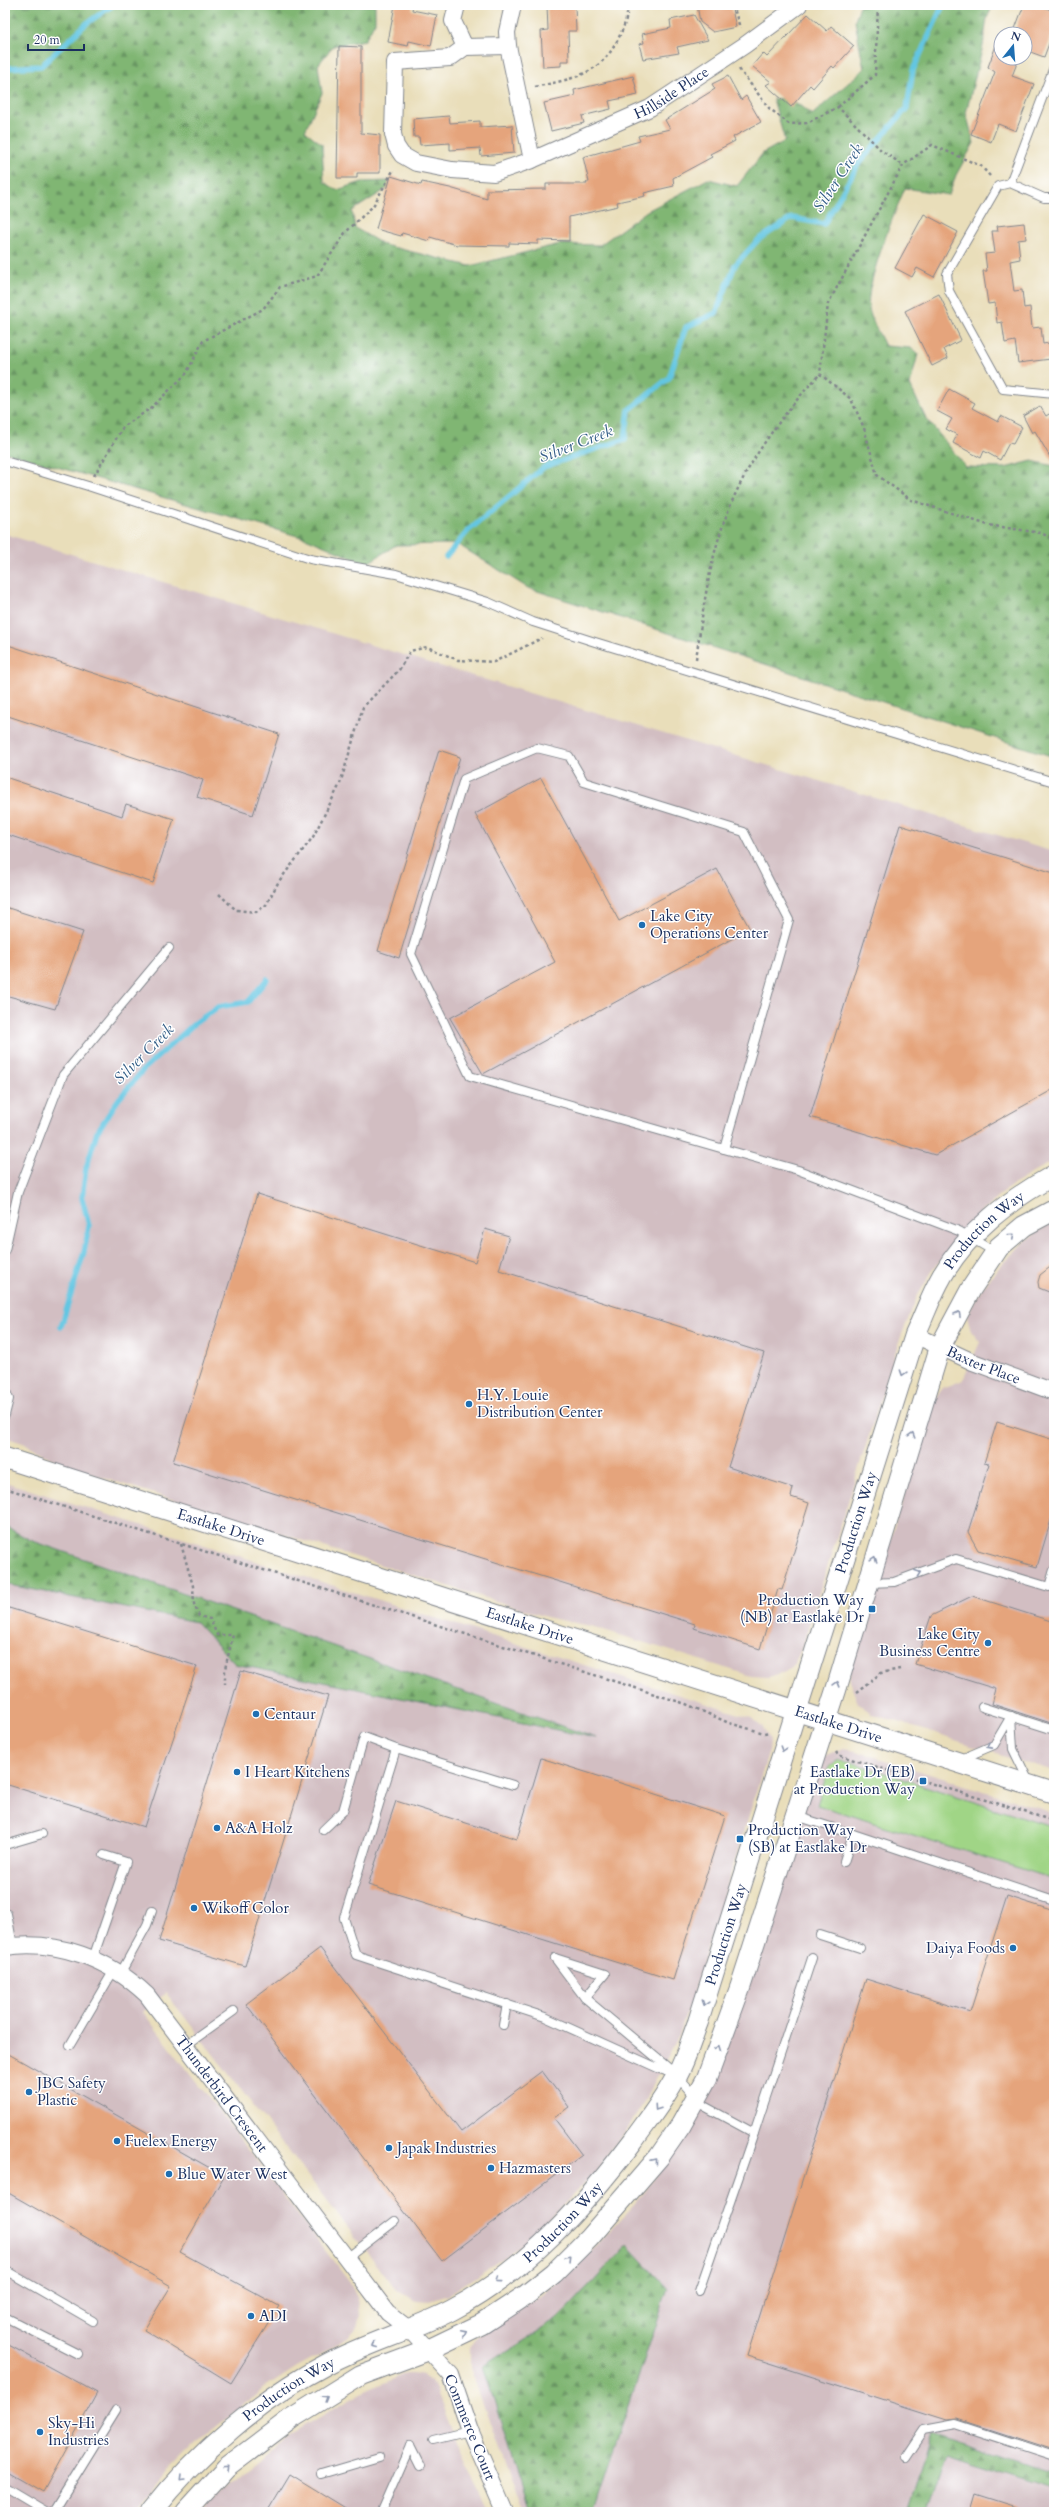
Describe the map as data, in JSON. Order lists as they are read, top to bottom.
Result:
{
  "streets": {
    "street": [
      "Hillside Place",
      "Production Way",
      "Baxter Place",
      "Eastlake Drive",
      "Thunderbird Crescent",
      "Commerce Court"
    ]
  },
  "crossings": [
    ["Production Way", "Baxter Place"],
    ["Production Way", "Eastlake Drive"],
    ["Production Way", "Thunderbird Crescent"],
    ["Production Way", "Commerce Court"],
    ["Thunderbird Crescent", "Commerce Court"]
  ],
  "water": ["Silver Creek"],
  "places": {
    "other": [
      "Lake City Operations Center",
      "H.Y. Louie Distribution Center",
      "Lake City Business Centre",
      "Centaur",
      "I Heart Kitchens",
      "A&A Holz",
      "Wikoff Color",
      "Daiya Foods",
      "JBC Safety Plastic",
      "Fuelex Energy",
      "Japak Industries",
      "Hazmasters",
      "Blue Water West",
      "ADI",
      "Sky-Hi Industries"
    ],
    "transit": ["Production Way (NB) at Eastlake Dr", "Eastlake Dr (EB) at Production Way", "Production Way (SB) at Eastlake Dr"]
  },
  "scale_bar": "20 m",
  "north": "top"
}
